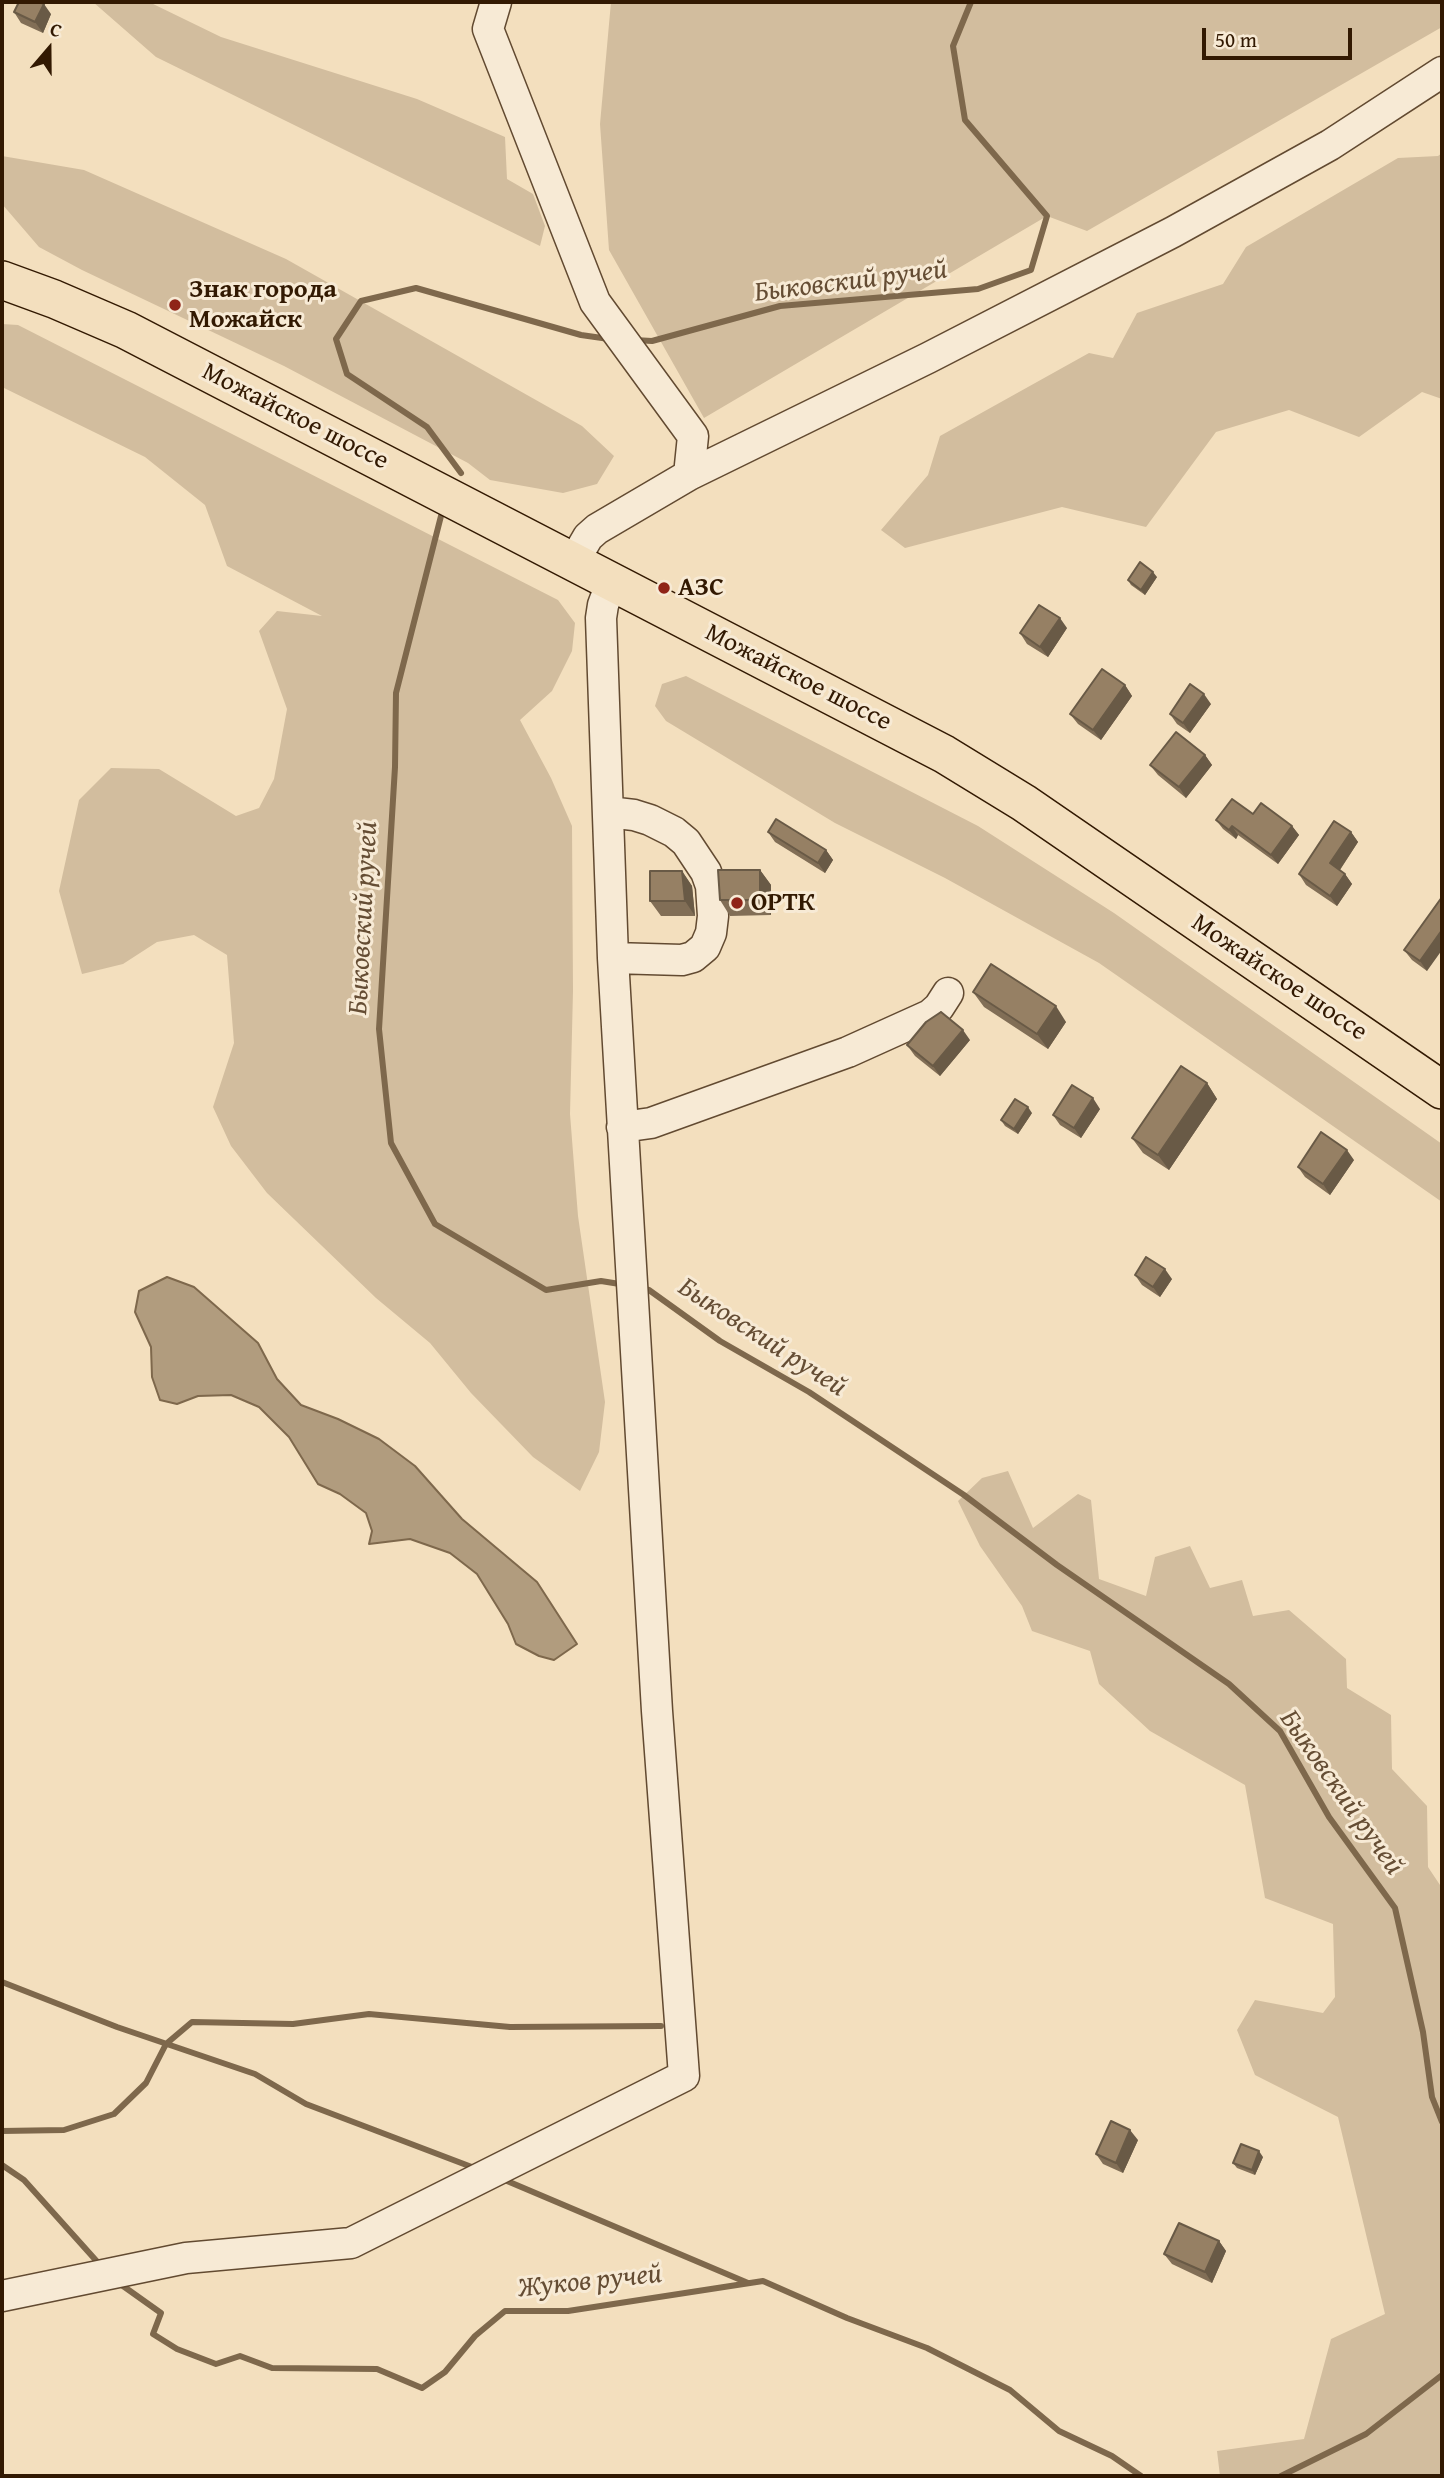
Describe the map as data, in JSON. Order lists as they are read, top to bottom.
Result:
{
  "streets": {
    "main road": ["Можайское шоссе"]
  },
  "water": ["Быковский ручей", "Жуков ручей"],
  "places": ["Знак города Можайск", "АЗС", "ОРТК"],
  "scale_bar": "50 m",
  "north": "top"
}
